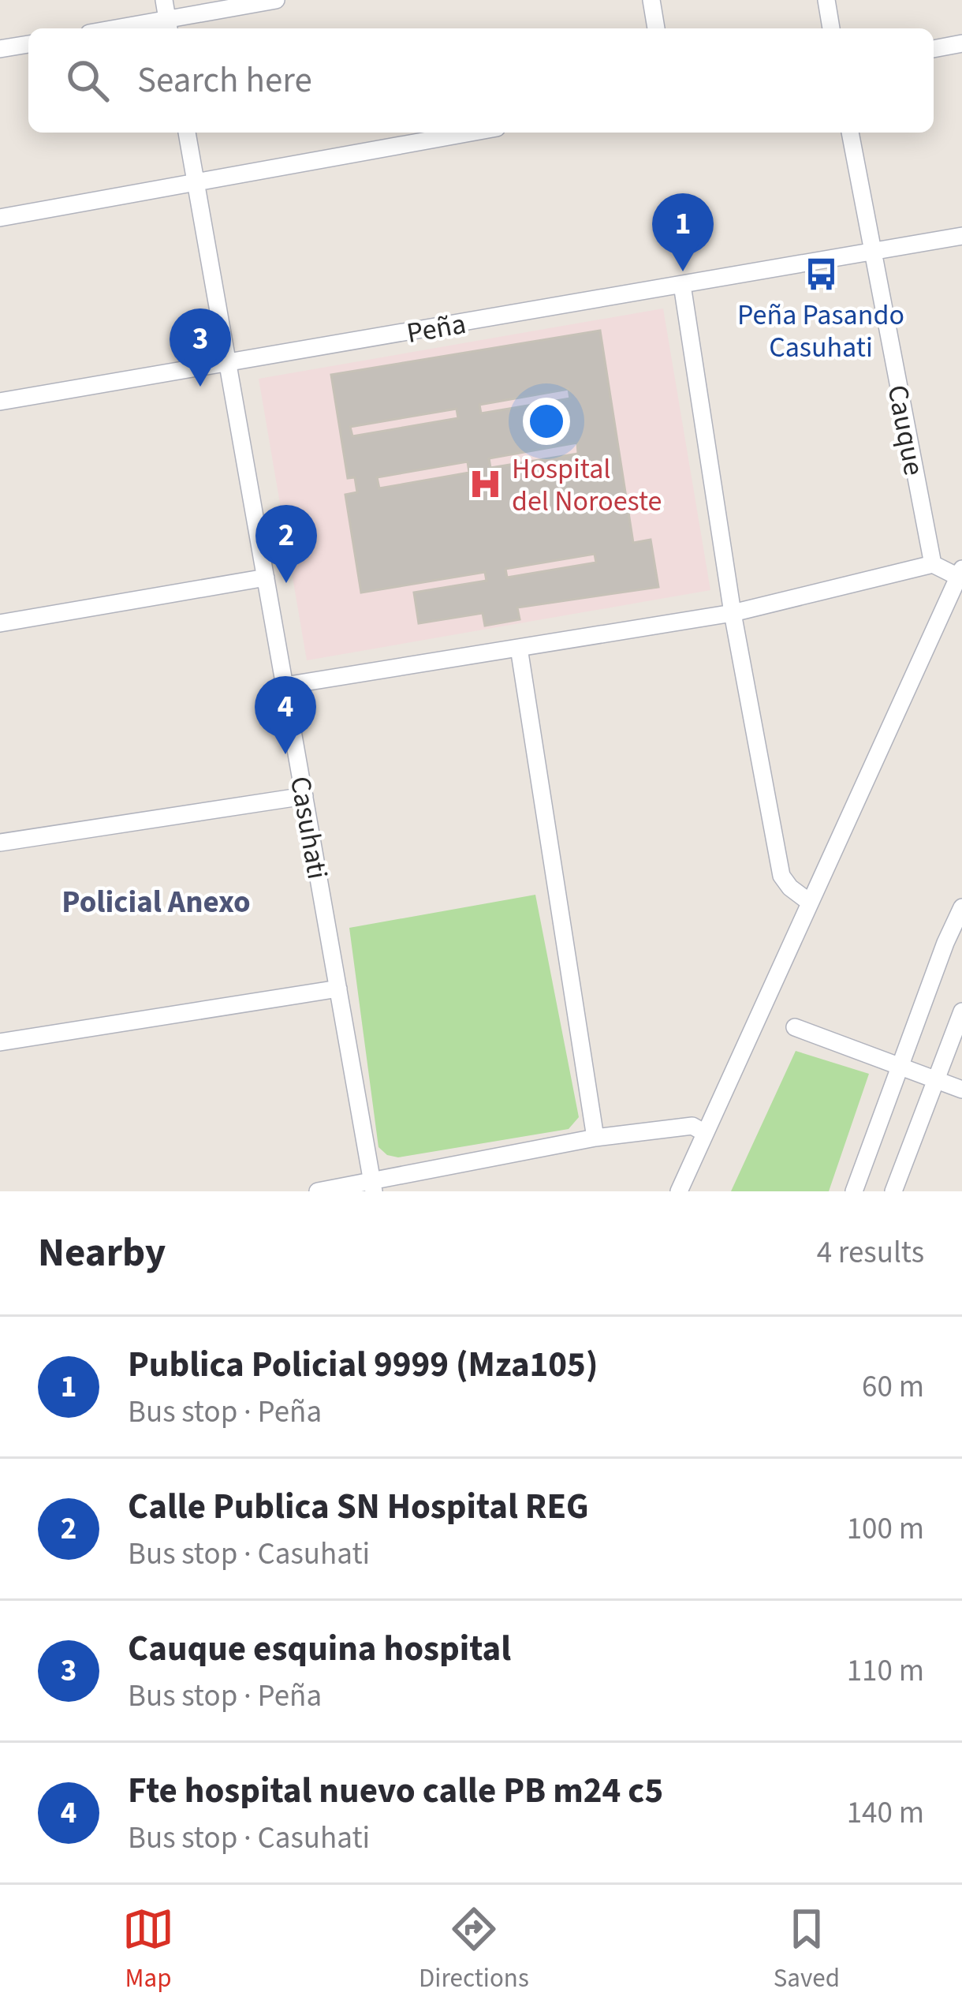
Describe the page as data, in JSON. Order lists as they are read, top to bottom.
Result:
{
  "streets": {
    "street": ["Peña", "Cauque", "Casuhati"]
  },
  "crossings": [
    ["Peña", "Cauque"],
    ["Peña", "Casuhati"]
  ],
  "districts": ["Policial Anexo"],
  "places": {
    "bus stop": ["Peña Pasando Casuhati"],
    "hospital": ["Hospital del Noroeste"]
  },
  "page": {
    "search": "Search here",
    "pins": [
      "1",
      "3",
      "2",
      "4"
    ],
    "heading": ["Nearby", "4 results"],
    "list": [
      {
        "mark": "1",
        "name": "Publica Policial 9999 (Mza105)",
        "note": "Bus stop · Peña",
        "value": "60 m"
      },
      {
        "mark": "2",
        "name": "Calle Publica SN Hospital REG",
        "note": "Bus stop · Casuhati",
        "value": "100 m"
      },
      {
        "mark": "3",
        "name": "Cauque esquina hospital",
        "note": "Bus stop · Peña",
        "value": "110 m"
      },
      {
        "mark": "4",
        "name": "Fte hospital nuevo calle PB m24 c5",
        "note": "Bus stop · Casuhati",
        "value": "140 m"
      }
    ],
    "nav": ["Map", "Directions", "Saved"]
  }
}
